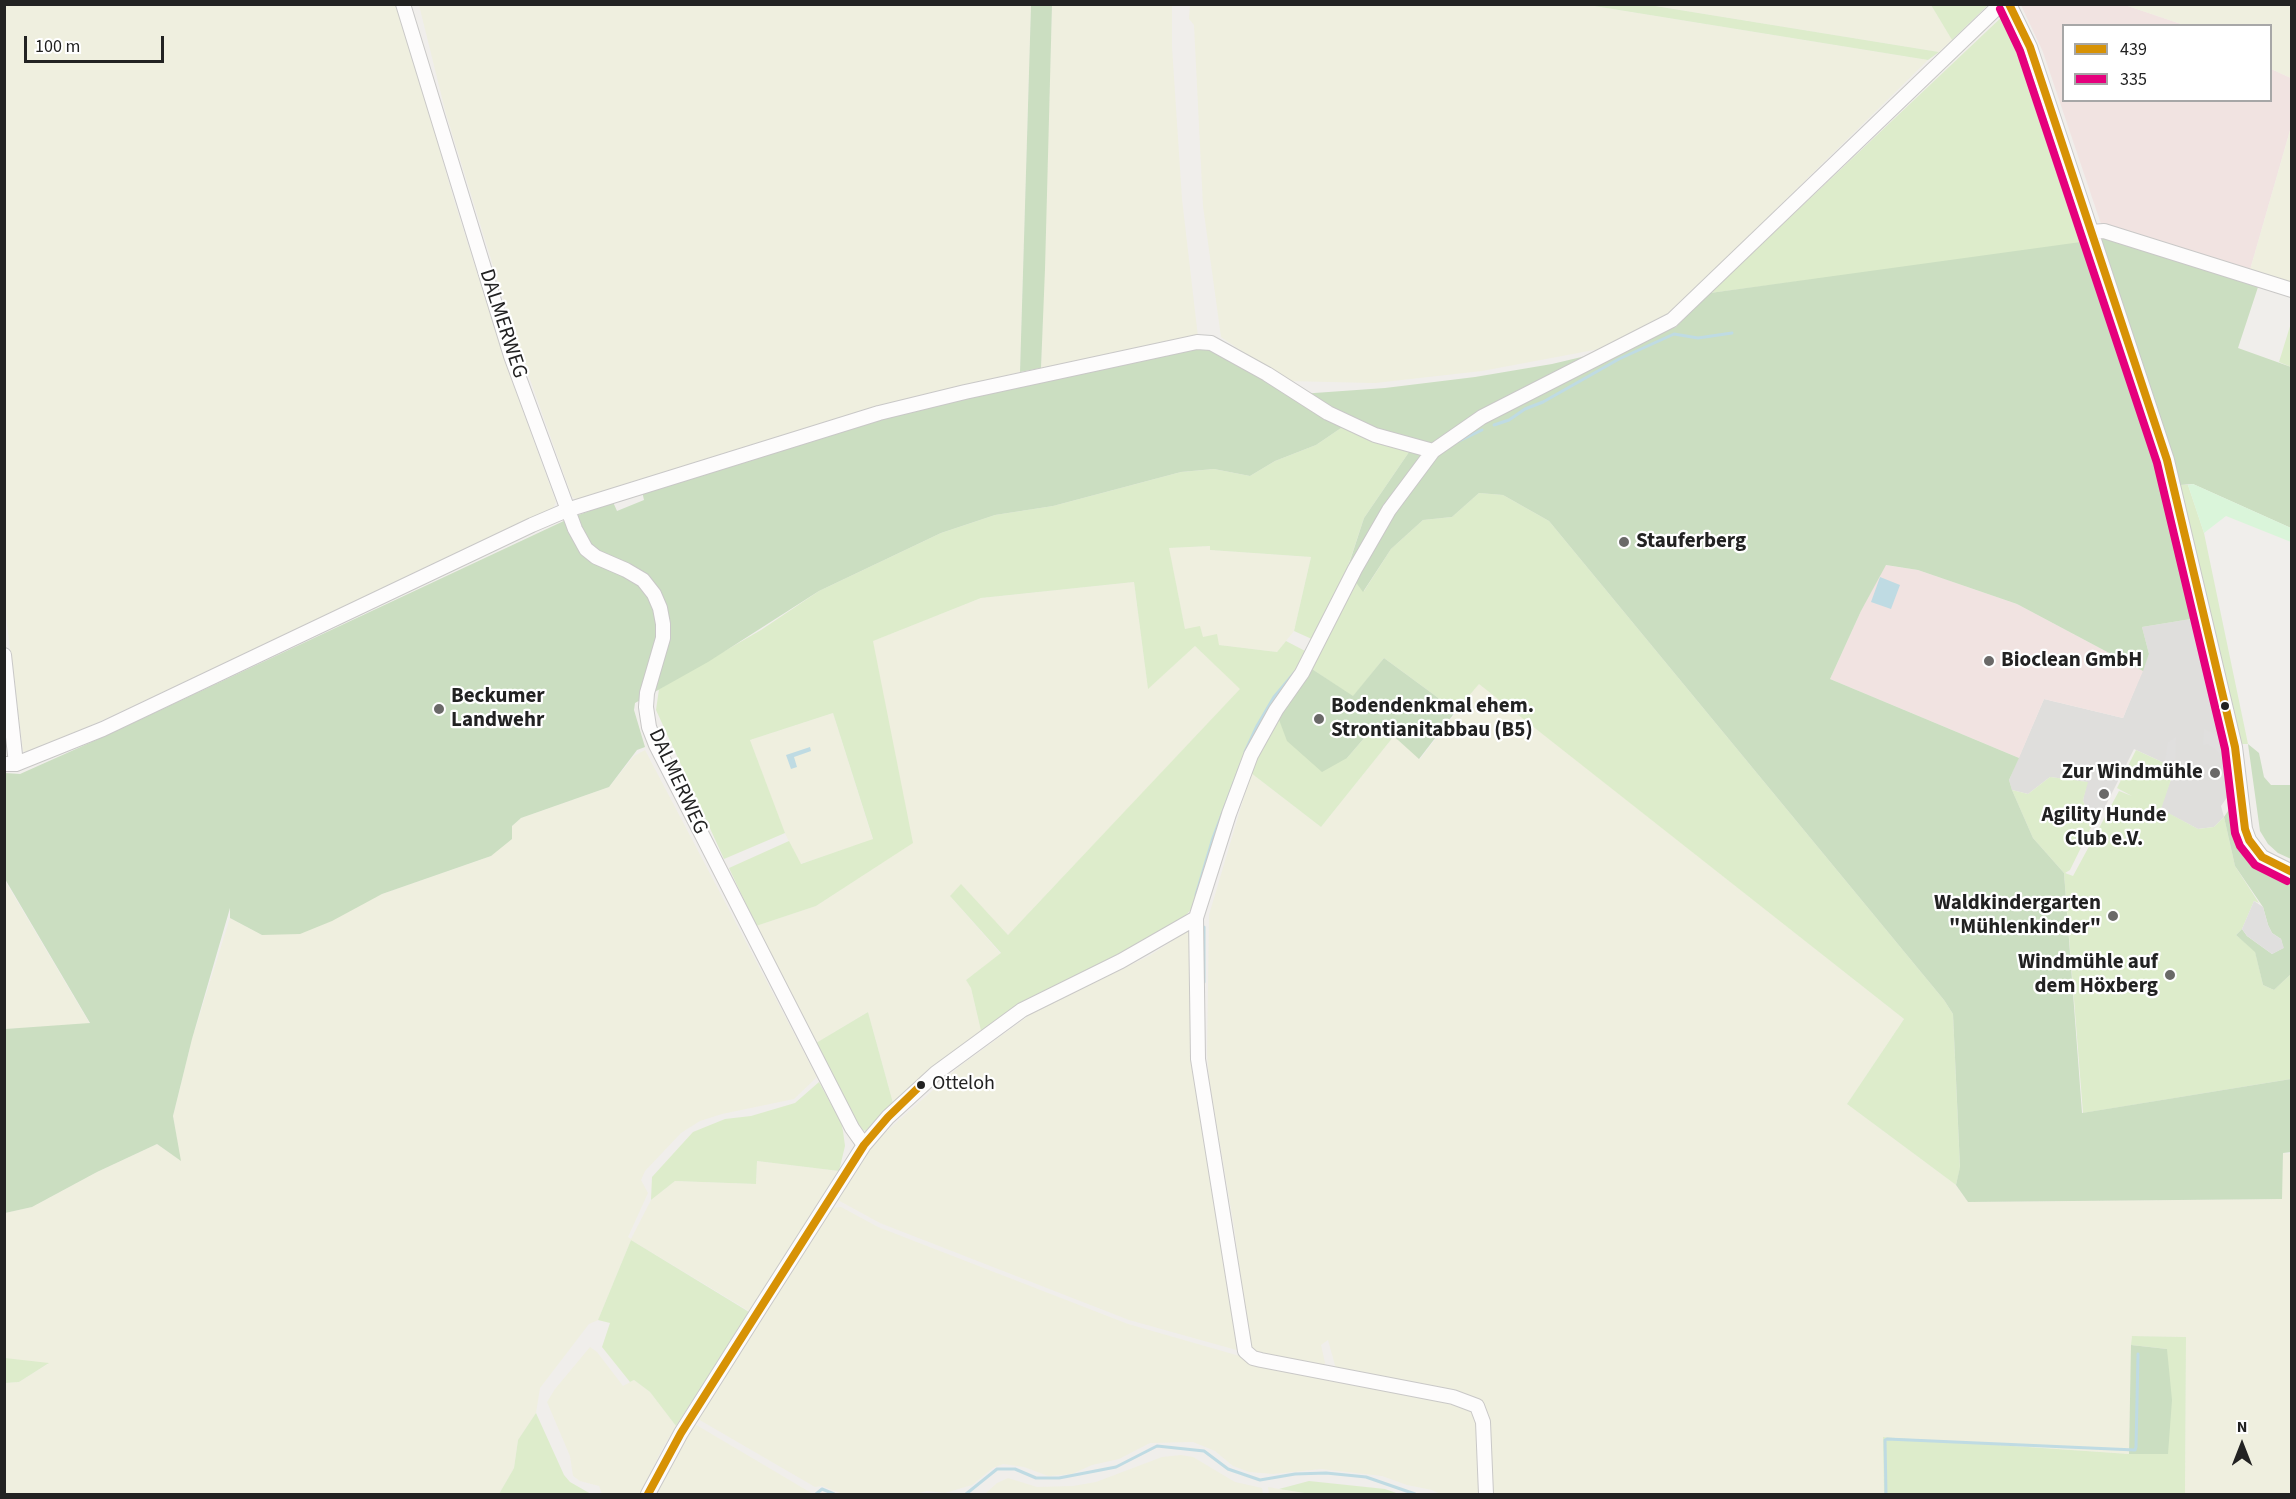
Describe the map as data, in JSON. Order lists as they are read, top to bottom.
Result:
{
  "streets": {
    "street": ["DALMERWEG"]
  },
  "places": [
    "Stauferberg",
    "Bioclean GmbH",
    "Beckumer Landwehr",
    "Bodendenkmal ehem. Strontianitabbau (B5)",
    "Zur Windmühle",
    "Agility Hunde Club e.V.",
    "Waldkindergarten \"Mühlenkinder\"",
    "Windmühle auf dem Höxberg",
    "Otteloh"
  ],
  "lines": ["transit line 439", "transit line 335"],
  "legend": ["439", "335"],
  "scale_bar": "100 m",
  "north": "top"
}
